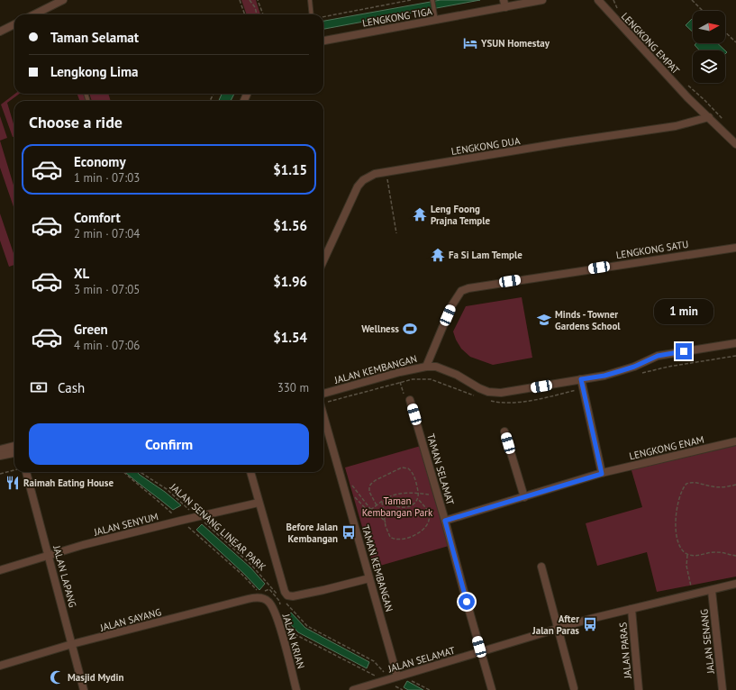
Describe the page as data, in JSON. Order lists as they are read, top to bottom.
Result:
{
  "streets": {
    "street": [
      "LENGKONG TIGA",
      "LENGKONG EMPAT",
      "LENGKONG DUA",
      "LENGKONG SATU",
      "JALAN KEMBANGAN",
      "LENGKONG ENAM",
      "TAMAN SELAMAT",
      "JALAN SENYUM",
      "TAMAN KEMBANGAN",
      "JALAN LAPANG",
      "JALAN SAYANG",
      "JALAN KRIAN",
      "JALAN SENANG",
      "JALAN PARAS",
      "JALAN SELAMAT"
    ],
    "path": ["JALAN SENANG LINEAR PARK"]
  },
  "crossings": [
    ["LENGKONG EMPAT", "LENGKONG DUA"],
    ["LENGKONG SATU", "JALAN KEMBANGAN"],
    ["LENGKONG ENAM", "TAMAN SELAMAT"],
    ["TAMAN SELAMAT", "JALAN SELAMAT"],
    ["JALAN SENYUM", "JALAN SENANG LINEAR PARK"],
    ["JALAN SENYUM", "JALAN LAPANG"],
    ["TAMAN KEMBANGAN", "JALAN SELAMAT"],
    ["JALAN LAPANG", "JALAN SAYANG"],
    ["JALAN SAYANG", "JALAN KRIAN"],
    ["JALAN SENANG", "JALAN SELAMAT"],
    ["JALAN PARAS", "JALAN SELAMAT"]
  ],
  "parks": ["Taman Kembangan Park"],
  "places": {
    "hotel": ["YSUN Homestay"],
    "temple": ["Leng Foong Prajna Temple", "Fa Si Lam Temple"],
    "school or university": ["Minds - Towner Gardens School"],
    "sports": ["Wellness"],
    "restaurant": ["Raimah Eating House"],
    "bus stop": ["Before Jalan Kembangan", "After Jalan Paras"],
    "mosque": ["Masjid Mydin"]
  },
  "north": "right",
  "page": {
    "banner": ["Taman Selamat", "Lengkong Lima"],
    "heading": "Choose a ride",
    "list": [
      {
        "name": "Economy",
        "note": "1 min · 07:03",
        "value": "$1.15"
      },
      {
        "name": "Comfort",
        "note": "2 min · 07:04",
        "value": "$1.56"
      },
      {
        "name": "XL",
        "note": "3 min · 07:05",
        "value": "$1.96"
      },
      {
        "name": "Green",
        "note": "4 min · 07:06",
        "value": "$1.54"
      }
    ],
    "bubble": "1 min",
    "pay": ["Cash", "330 m"],
    "buttons": "Confirm"
  }
}
